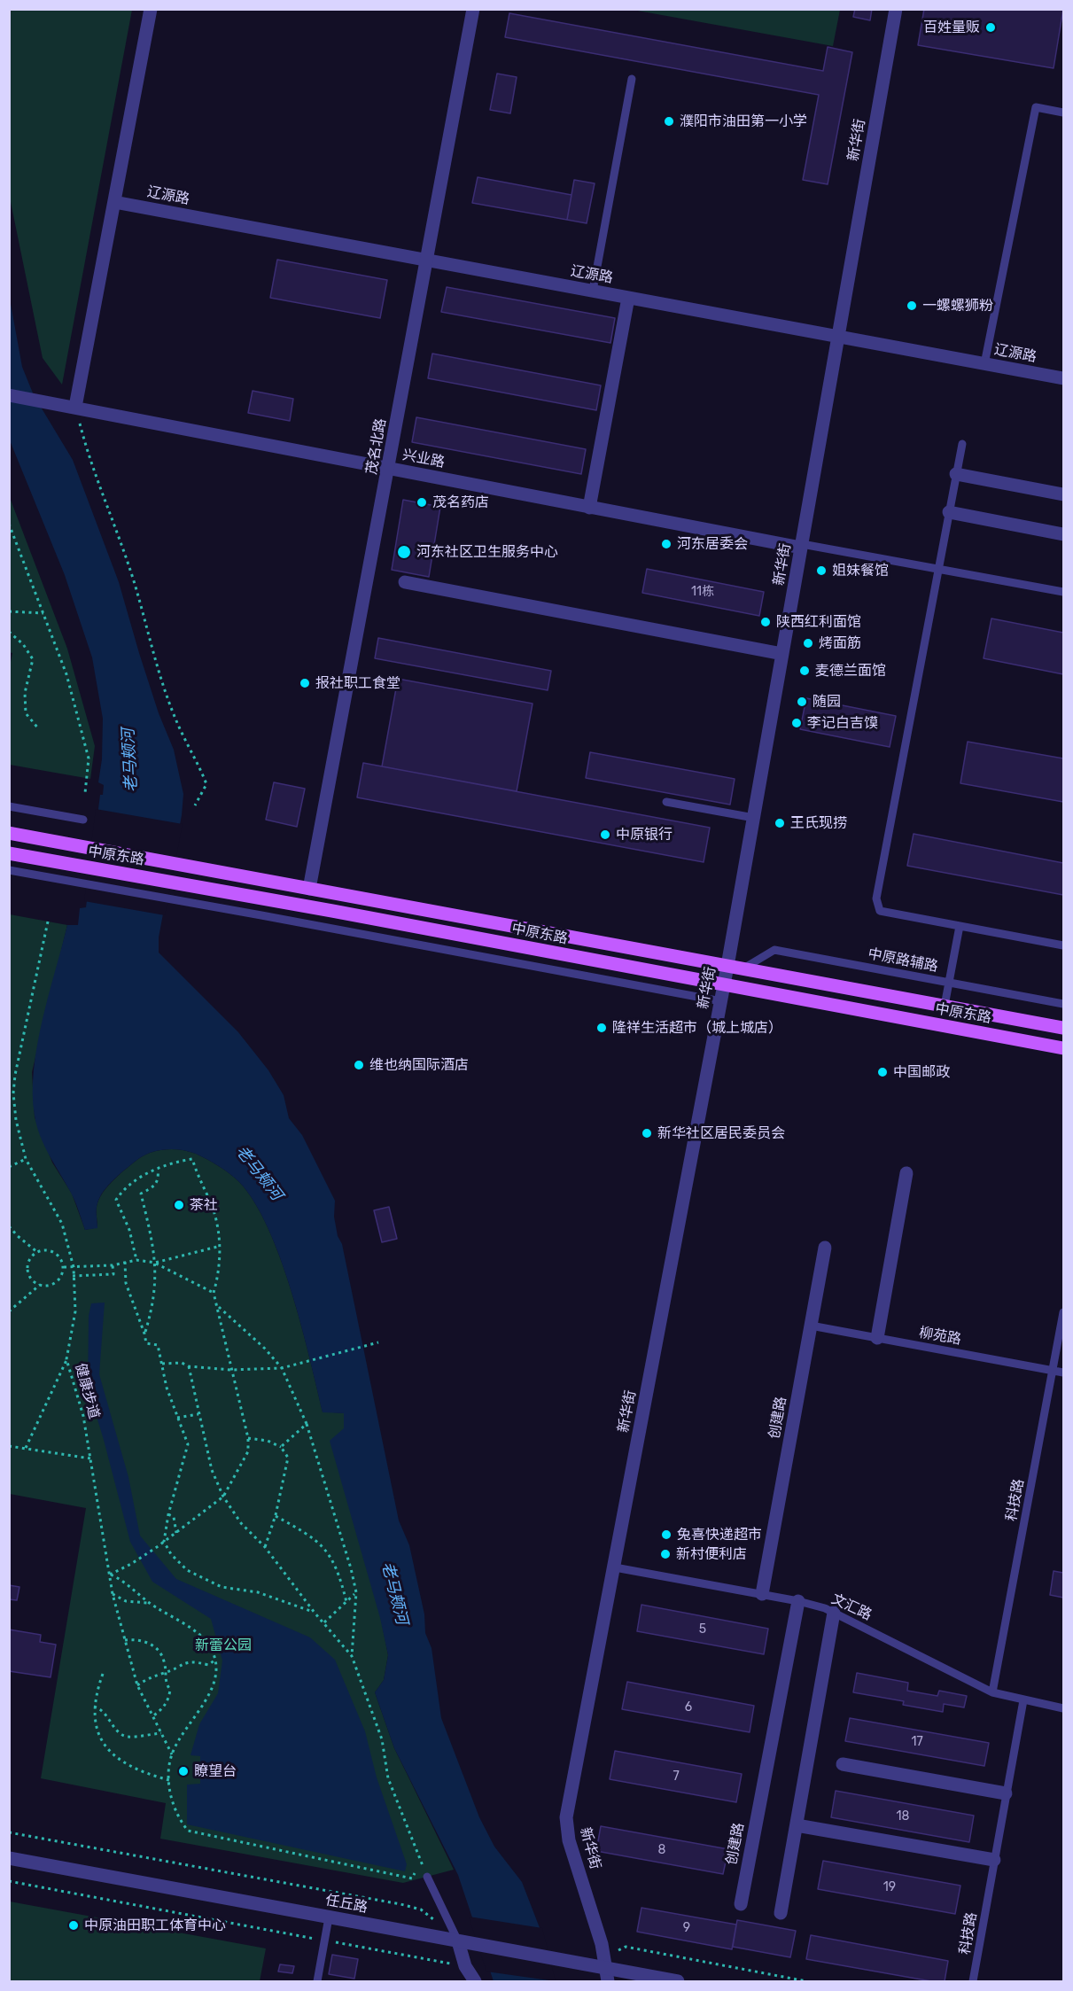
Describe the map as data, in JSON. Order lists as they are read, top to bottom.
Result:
{
  "streets": {
    "main road": ["中原东路"],
    "street": [
      "新华街",
      "辽源路",
      "茂名北路",
      "兴业路",
      "创建路",
      "任丘路"
    ],
    "lane": [
      "中原路辅路",
      "柳苑路",
      "科技路",
      "文汇路"
    ],
    "path": ["健康步道"]
  },
  "crossings": [
    ["新华街", "辽源路"],
    ["新华街", "兴业路"],
    ["新华街", "中原东路"],
    ["新华街", "文汇路"],
    ["新华街", "任丘路"],
    ["辽源路", "茂名北路"],
    ["茂名北路", "兴业路"],
    ["茂名北路", "中原东路"],
    ["中原东路", "中原路辅路"],
    ["柳苑路", "创建路"],
    ["柳苑路", "科技路"],
    ["创建路", "文汇路"],
    ["科技路", "文汇路"]
  ],
  "water": ["老马颊河"],
  "parks": ["新蕾公园"],
  "places": [
    "百姓量贩",
    "濮阳市油田第一小学",
    "一螺螺狮粉",
    "茂名药店",
    "河东居委会",
    "河东社区卫生服务中心",
    "姐妹餐馆",
    "陕西红利面馆",
    "烤面筋",
    "麦德兰面馆",
    "报社职工食堂",
    "随园",
    "李记白吉馍",
    "王氏现捞",
    "中原银行",
    "隆祥生活超市（城上城店）",
    "维也纳国际酒店",
    "中国邮政",
    "新华社区居民委员会",
    "茶社",
    "兔喜快递超市",
    "新村便利店",
    "瞭望台",
    "中原油田职工体育中心"
  ],
  "house_numbers": [
    "11栋",
    "5",
    "6",
    "17",
    "7",
    "18",
    "8",
    "19",
    "9"
  ]
}
